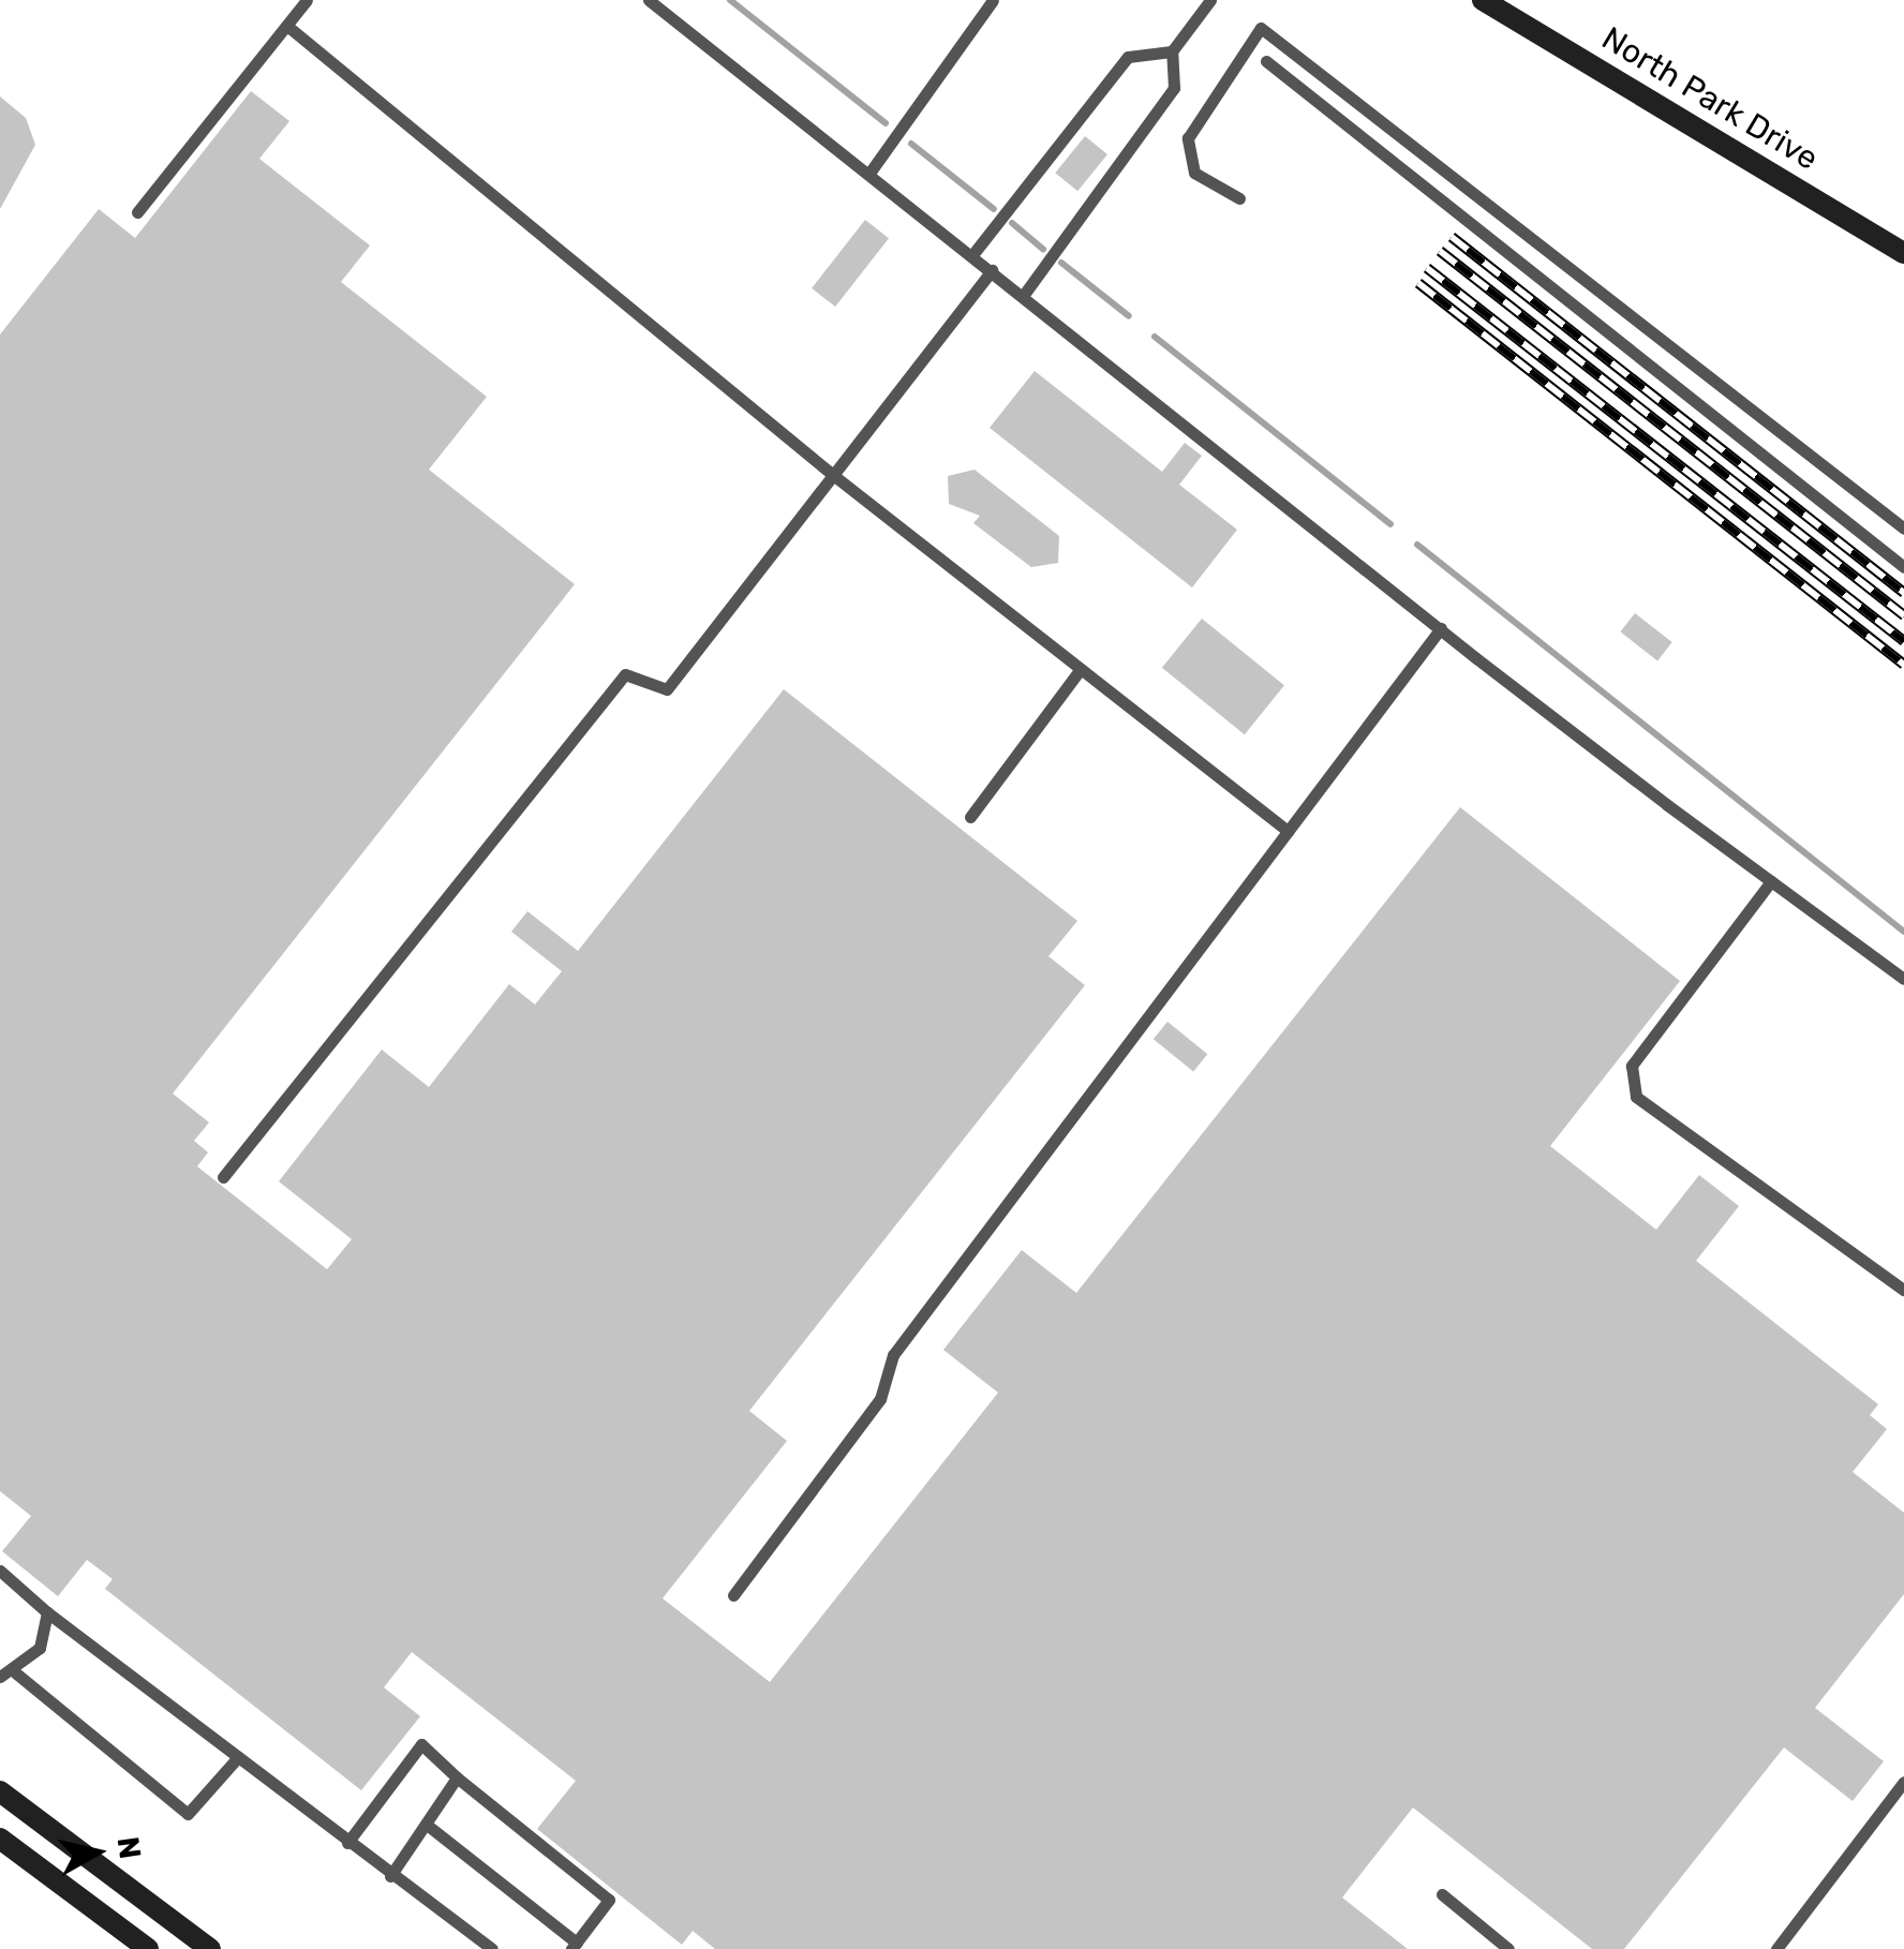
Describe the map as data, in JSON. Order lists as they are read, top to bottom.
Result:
{
  "streets": {
    "main road": ["North Park Drive"]
  },
  "north": "right"
}
